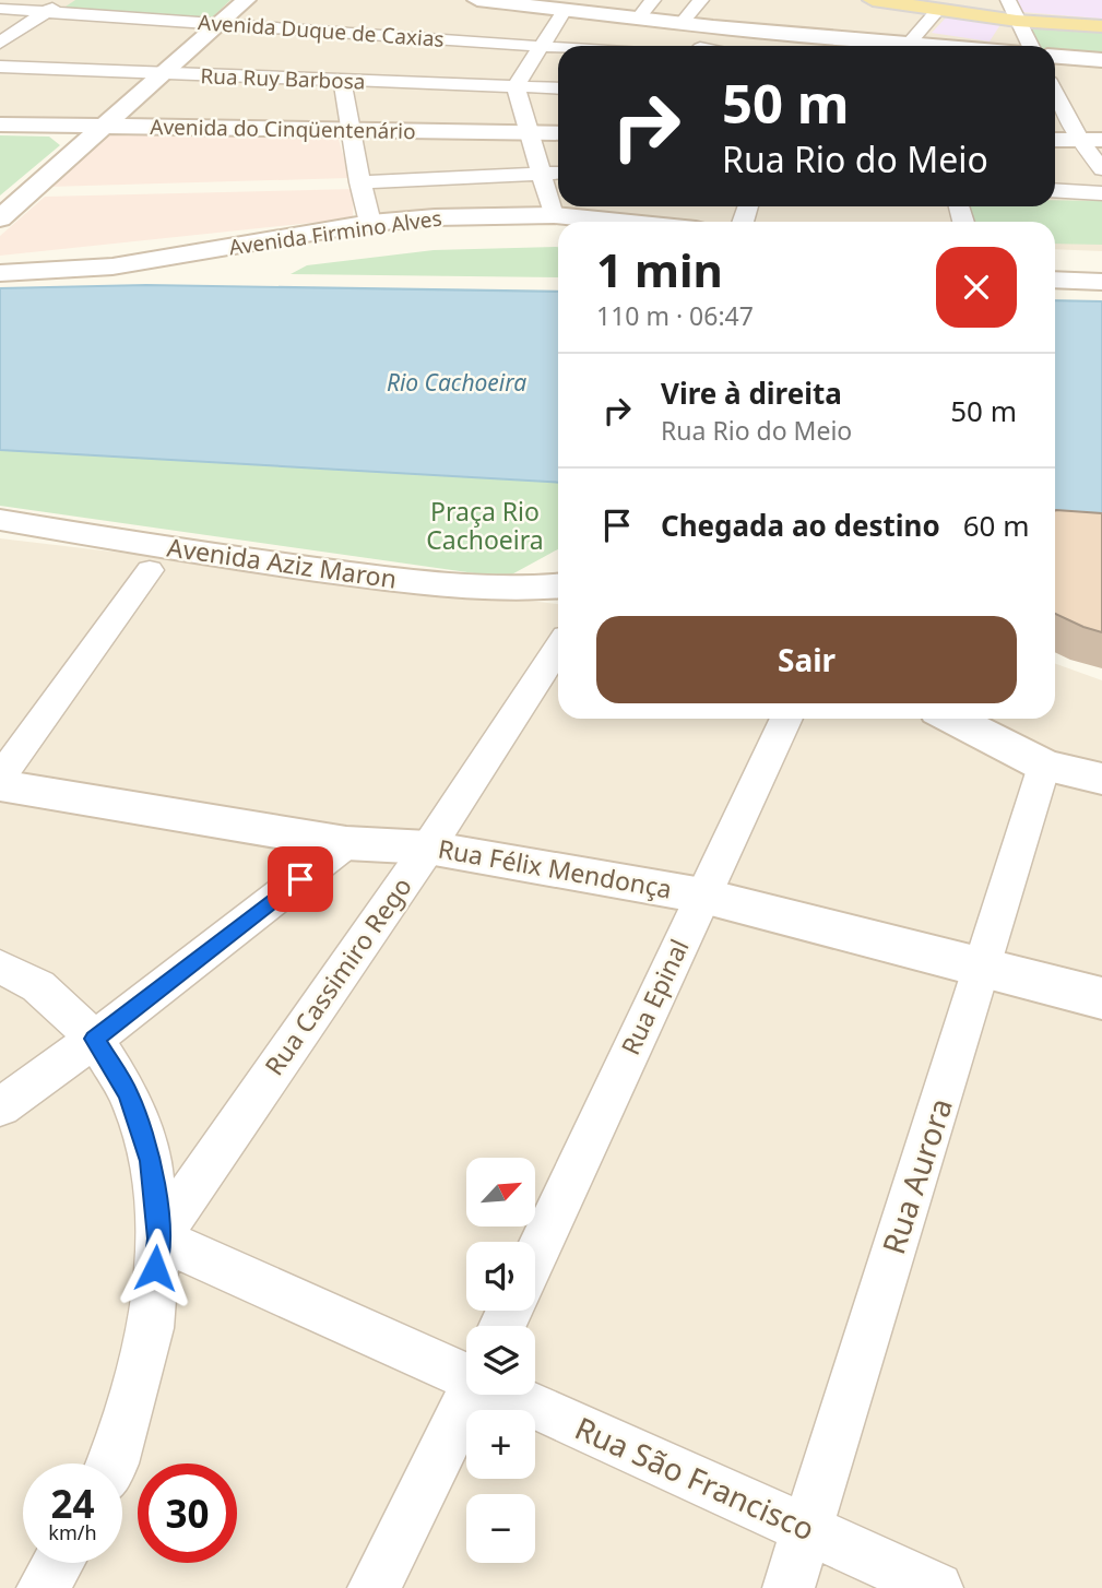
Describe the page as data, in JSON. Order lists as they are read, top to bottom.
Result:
{
  "streets": {
    "main road": [
      "Avenida do Cinqüentenário",
      "Avenida Firmino Alves",
      "Avenida Aziz Maron",
      "Rua Félix Mendonça"
    ],
    "street": [
      "Avenida Duque de Caxias",
      "Rua Ruy Barbosa",
      "Rua Cassimiro Rego",
      "Rua Epinal",
      "Rua Aurora",
      "Rua São Francisco"
    ]
  },
  "crossings": [
    ["Rua Félix Mendonça", "Rua Cassimiro Rego"],
    ["Rua Félix Mendonça", "Rua Epinal"],
    ["Rua Félix Mendonça", "Rua Aurora"],
    ["Rua Cassimiro Rego", "Rua São Francisco"],
    ["Rua Aurora", "Rua São Francisco"]
  ],
  "water": ["Rio Cachoeira"],
  "parks": ["Praça Rio Cachoeira"],
  "north": "top right",
  "page": {
    "turn": ["50 m", "Rua Rio do Meio"],
    "heading": ["1 min", "110 m · 06:47"],
    "list": [
      {
        "name": "Vire à direita",
        "note": "Rua Rio do Meio",
        "value": "50 m"
      },
      {
        "name": "Chegada ao destino",
        "value": "60 m"
      }
    ],
    "buttons": "Sair",
    "map_buttons": ["+", "−"],
    "speed": "24 km/h",
    "limit": "30"
  }
}
